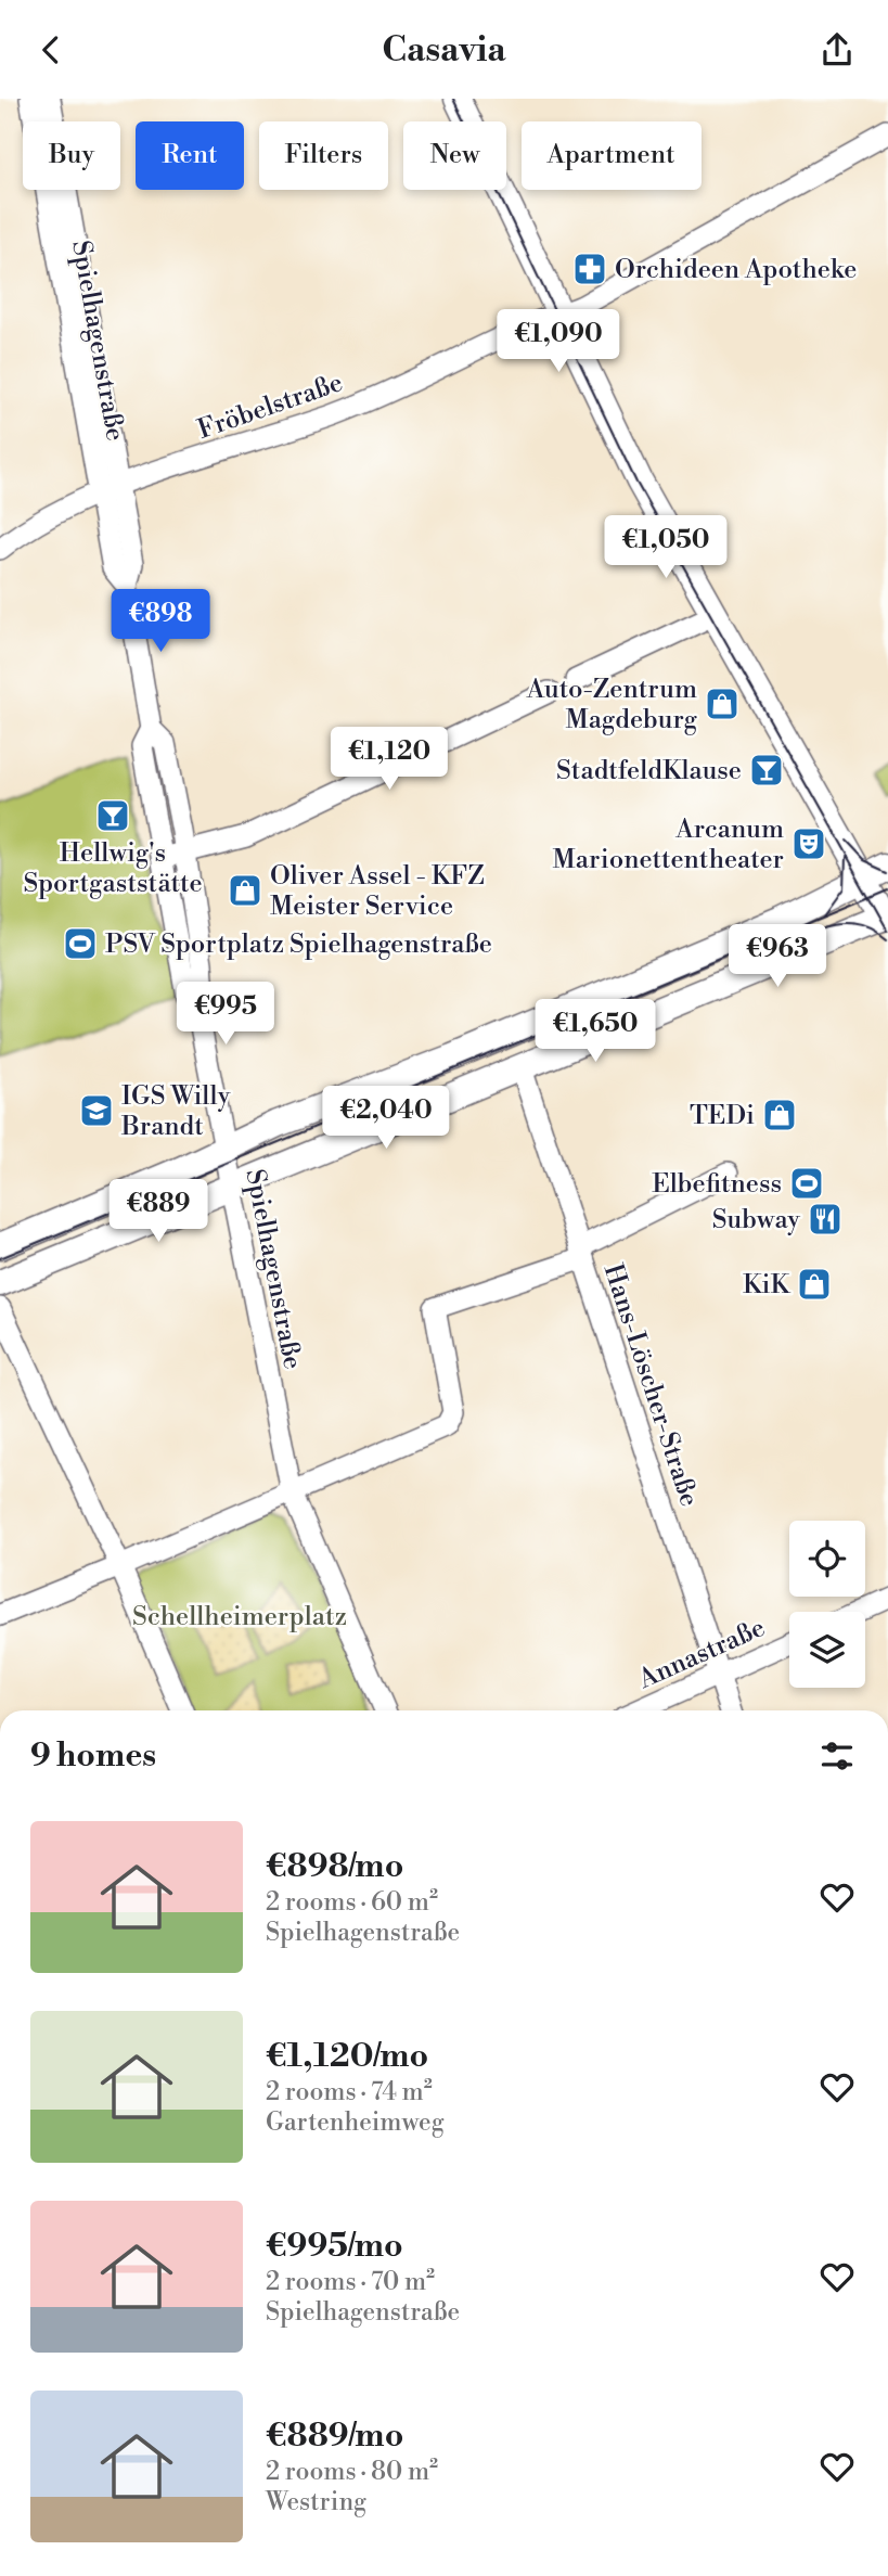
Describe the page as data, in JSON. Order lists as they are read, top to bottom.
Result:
{
  "streets": {
    "street": [
      "Spielhagenstraße",
      "Fröbelstraße",
      "Hans-Löscher-Straße",
      "Annastraße"
    ]
  },
  "crossings": [
    ["Spielhagenstraße", "Fröbelstraße"],
    ["Hans-Löscher-Straße", "Annastraße"]
  ],
  "parks": ["Schellheimerplatz"],
  "places": {
    "pharmacy": ["Orchideen Apotheke"],
    "shop": [
      "Auto-Zentrum Magdeburg",
      "Oliver Assel - KFZ Meister Service",
      "TEDi",
      "KiK"
    ],
    "bar": ["StadtfeldKlause", "Hellwig's Sportgaststätte"],
    "theatre": ["Arcanum Marionettentheater"],
    "sports": ["PSV Sportplatz Spielhagenstraße", "Elbefitness"],
    "school or university": ["IGS Willy Brandt"],
    "restaurant": ["Subway"]
  },
  "page": {
    "header": "Casavia",
    "chip": [
      "Buy",
      "Rent",
      "Filters",
      "New",
      "Apartment"
    ],
    "price": [
      "€1,090",
      "€1,050",
      "€898",
      "€1,120",
      "€963",
      "€995",
      "€1,650",
      "€2,040",
      "€889"
    ],
    "heading": "9 homes",
    "list": [
      {
        "name": "€898/mo",
        "note": "2 rooms · 60 m² · Spielhagenstraße"
      },
      {
        "name": "€1,120/mo",
        "note": "2 rooms · 74 m² · Gartenheimweg"
      },
      {
        "name": "€995/mo",
        "note": "2 rooms · 70 m² · Spielhagenstraße"
      },
      {
        "name": "€889/mo",
        "note": "2 rooms · 80 m² · Westring"
      }
    ]
  }
}
